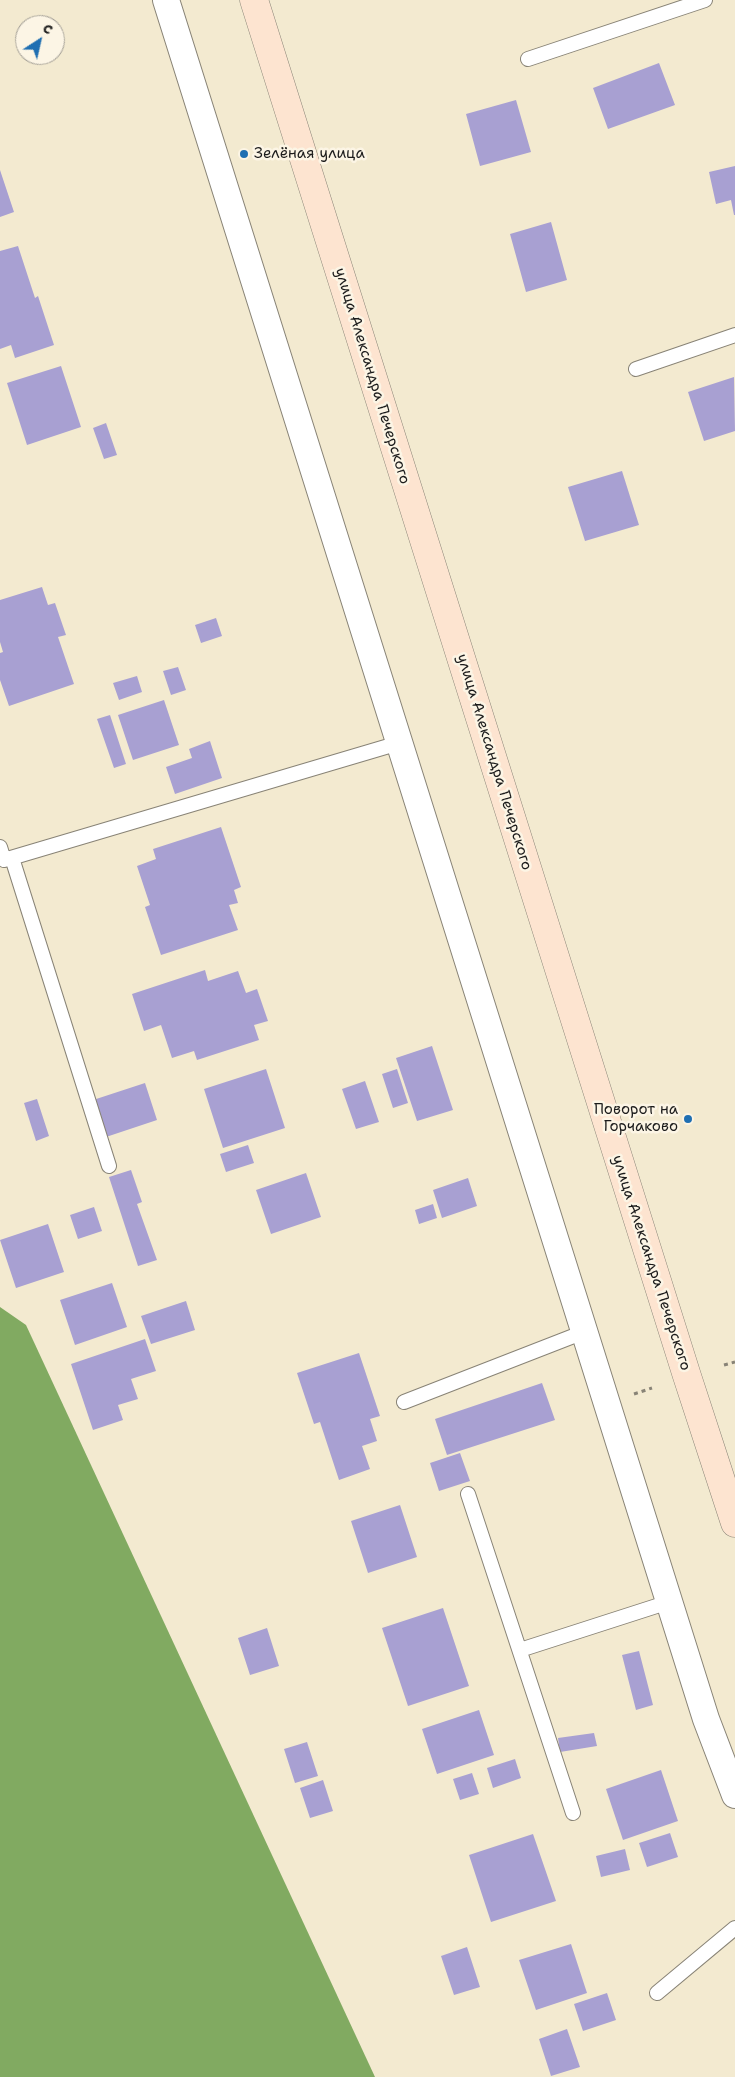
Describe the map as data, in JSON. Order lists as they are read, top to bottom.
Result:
{
  "streets": {
    "main road": ["улица Александра Печерского"]
  },
  "places": ["Зелёная улица", "Поворот на Горчаково"],
  "north": "top right"
}
